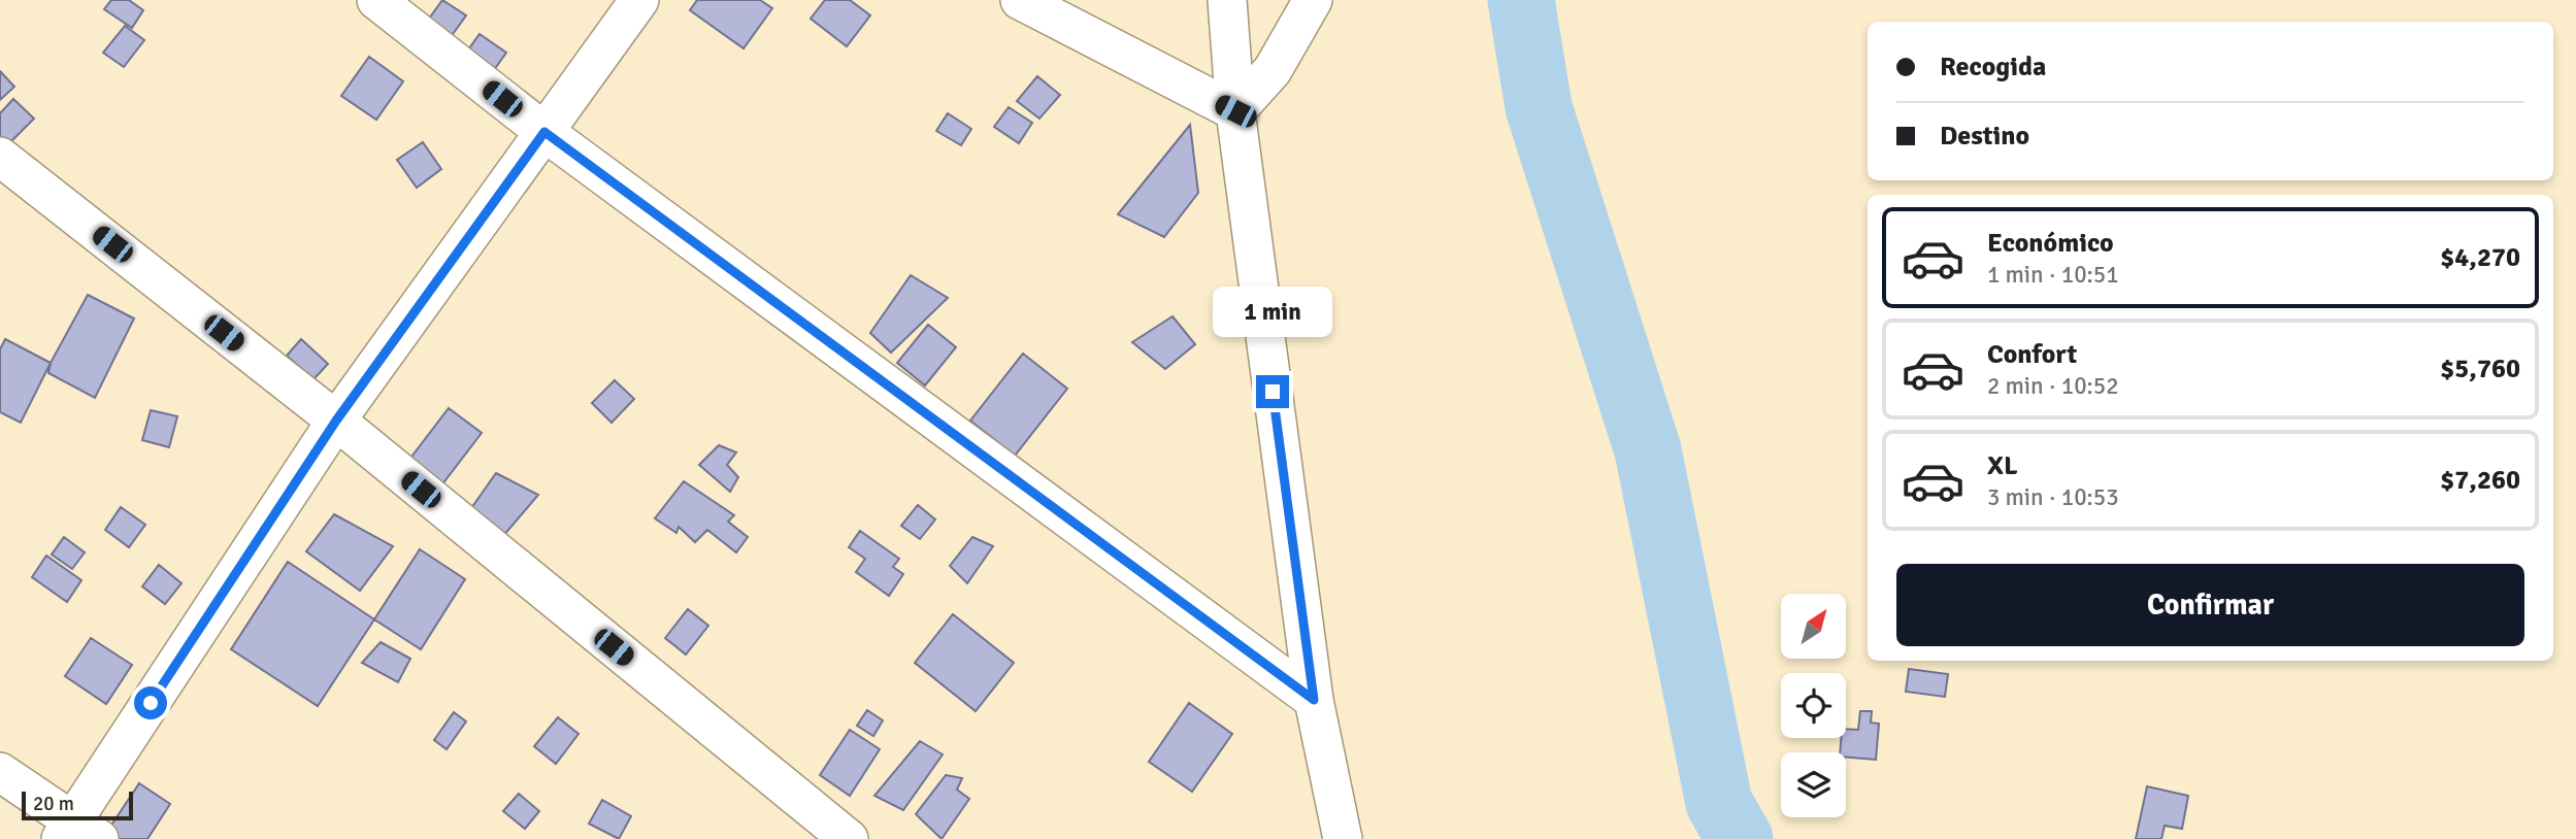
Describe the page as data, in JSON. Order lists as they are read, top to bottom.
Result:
{
  "scale_bar": "20 m",
  "north": "top right",
  "page": {
    "banner": ["Recogida", "Destino"],
    "list": [
      {
        "name": "Económico",
        "note": "1 min · 10:51",
        "value": "$4,270"
      },
      {
        "name": "Confort",
        "note": "2 min · 10:52",
        "value": "$5,760"
      },
      {
        "name": "XL",
        "note": "3 min · 10:53",
        "value": "$7,260"
      }
    ],
    "bubble": "1 min",
    "buttons": "Confirmar",
    "scale": "20 m"
  }
}
